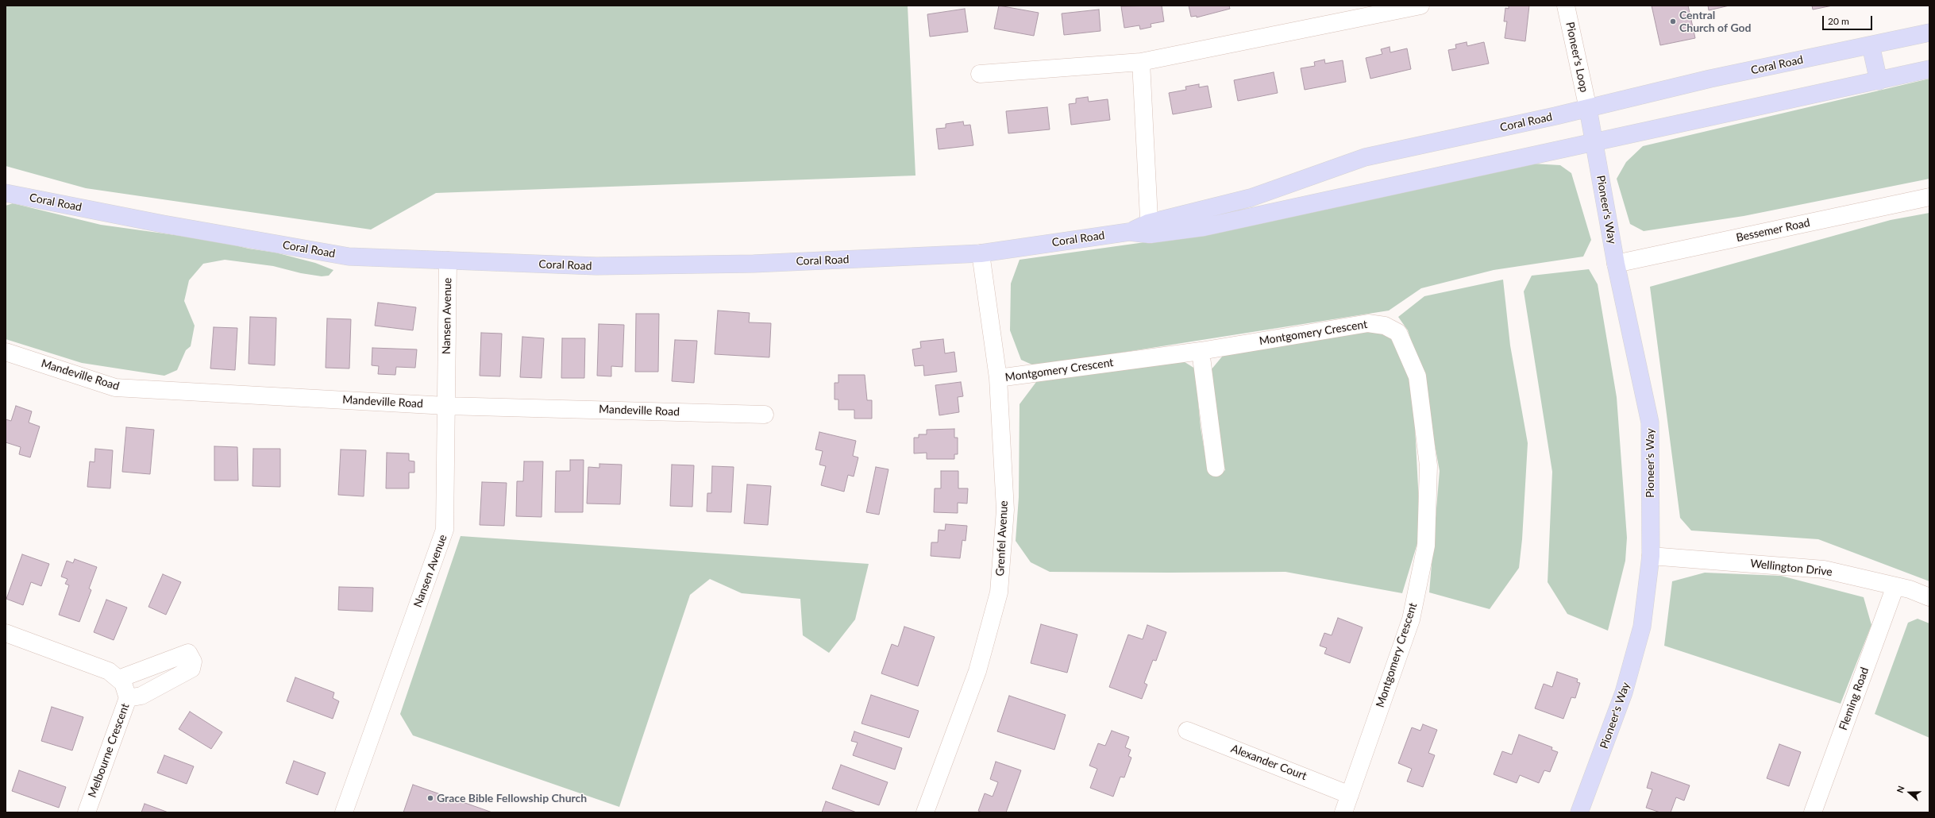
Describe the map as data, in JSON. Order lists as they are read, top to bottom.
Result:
{
  "streets": {
    "main road": ["Coral Road", "Pioneer's Way"],
    "street": [
      "Pioneer's Loop",
      "Bessemer Road",
      "Nansen Avenue",
      "Montgomery Crescent",
      "Mandeville Road",
      "Grenfel Avenue",
      "Wellington Drive",
      "Fleming Road",
      "Melbourne Crescent",
      "Alexander Court"
    ]
  },
  "crossings": [
    ["Pioneer's Loop", "Coral Road"],
    ["Pioneer's Loop", "Pioneer's Way"],
    ["Coral Road", "Pioneer's Way"],
    ["Coral Road", "Nansen Avenue"],
    ["Coral Road", "Grenfel Avenue"],
    ["Pioneer's Way", "Bessemer Road"],
    ["Pioneer's Way", "Wellington Drive"],
    ["Nansen Avenue", "Mandeville Road"],
    ["Montgomery Crescent", "Grenfel Avenue"],
    ["Montgomery Crescent", "Alexander Court"],
    ["Wellington Drive", "Fleming Road"]
  ],
  "places": ["Central Church of God", "Grace Bible Fellowship Church"],
  "scale_bar": "20 m",
  "north": "left"
}
